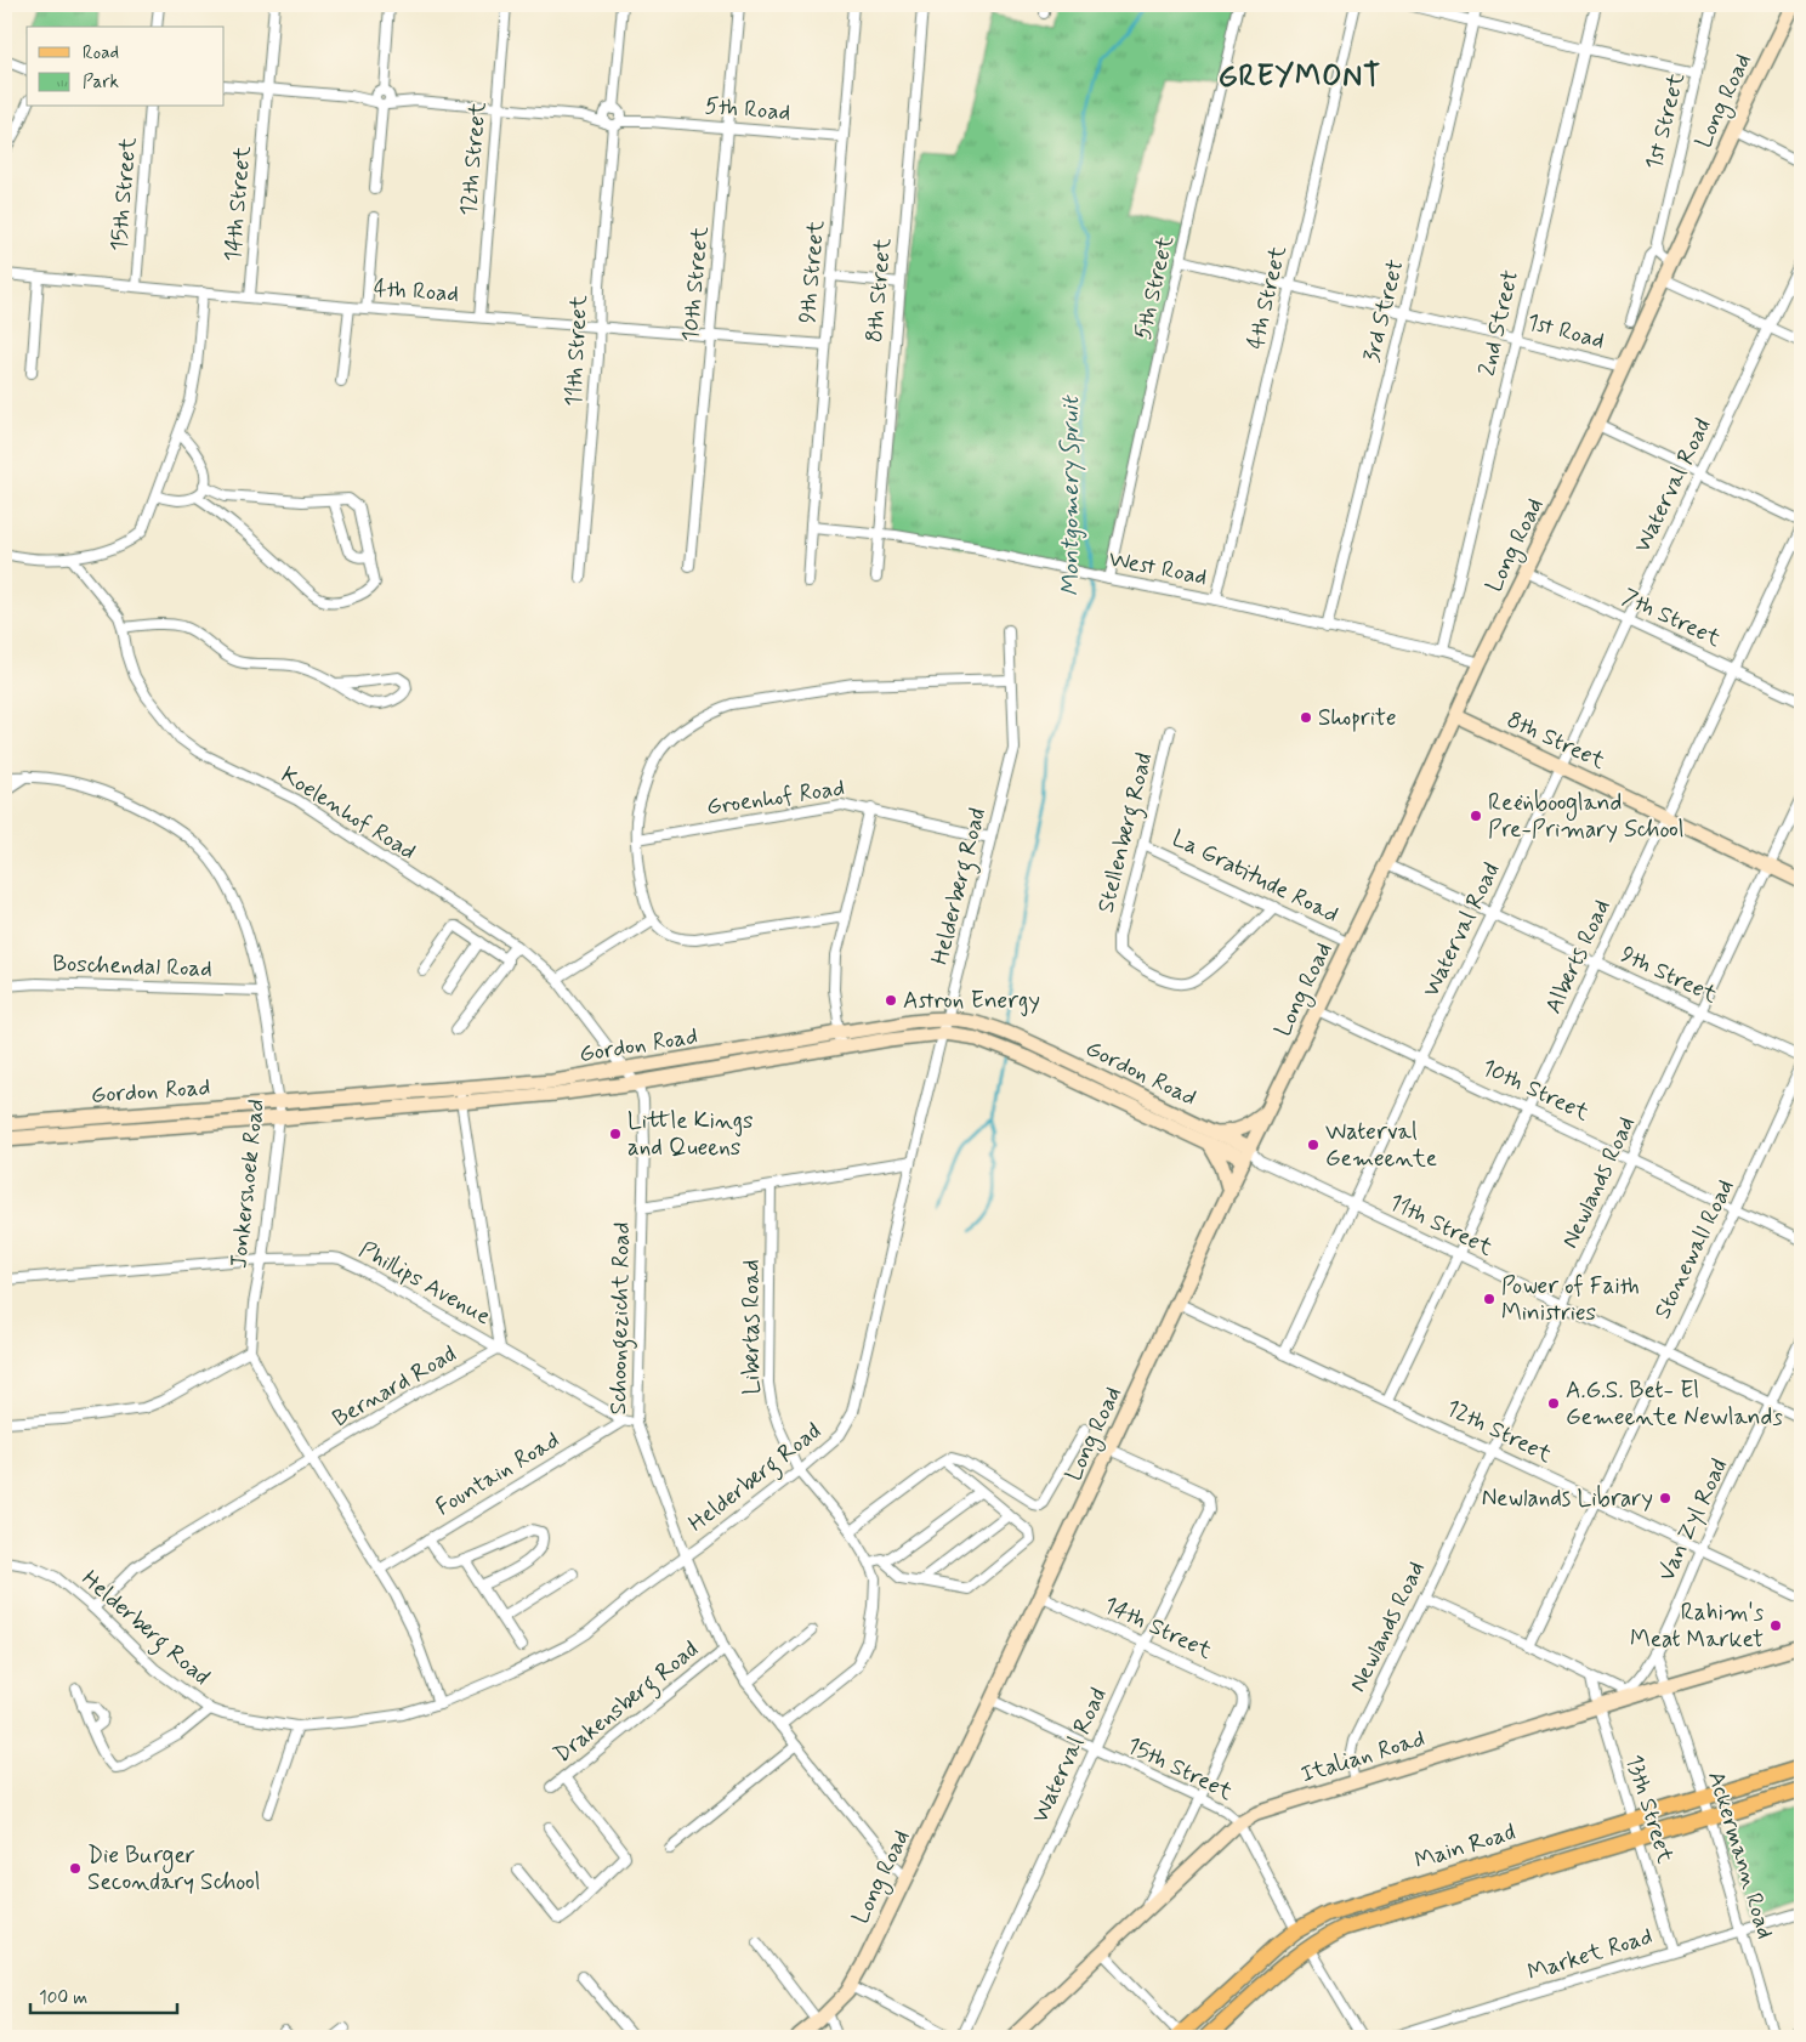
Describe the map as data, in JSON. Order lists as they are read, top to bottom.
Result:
{
  "streets": {
    "main road": ["Main Road"],
    "street": [
      "Long Road",
      "5th Road",
      "1st Street",
      "12th Street",
      "15th Street",
      "14th Street",
      "9th Street",
      "10th Street",
      "5th Street",
      "8th Street",
      "4th Road",
      "4th Street",
      "3rd Street",
      "2nd Street",
      "1st Road",
      "11th Street",
      "Waterval Road",
      "West Road",
      "7th Street",
      "Groenhof Road",
      "Koelenhof Road",
      "Stellenberg Road",
      "La Gratitude Road",
      "Helderberg Road",
      "Alberts Road",
      "Boschendal Road",
      "Gordon Road",
      "Newlands Road",
      "Jonkershoek Road",
      "Stonewall Road",
      "Phillips Avenue",
      "Schoongezicht Road",
      "Libertas Road",
      "Bernard Road",
      "Fountain Road",
      "Van Zyl Road",
      "Drakensberg Road",
      "Italian Road",
      "13th Street",
      "Ackermann Road",
      "Market Road"
    ]
  },
  "crossings": [
    ["Long Road", "12th Street"],
    ["Long Road", "15th Street"],
    ["Long Road", "14th Street"],
    ["Long Road", "9th Street"],
    ["Long Road", "10th Street"],
    ["Long Road", "8th Street"],
    ["Long Road", "1st Road"],
    ["Long Road", "11th Street"],
    ["Long Road", "Waterval Road"],
    ["Long Road", "West Road"],
    ["Long Road", "7th Street"],
    ["Long Road", "La Gratitude Road"],
    ["Long Road", "Gordon Road"],
    ["Long Road", "Schoongezicht Road"],
    ["5th Road", "12th Street"],
    ["5th Road", "14th Street"],
    ["5th Road", "9th Street"],
    ["5th Road", "10th Street"],
    ["5th Road", "11th Street"],
    ["12th Street", "4th Road"],
    ["12th Street", "Waterval Road"],
    ["12th Street", "Alberts Road"],
    ["12th Street", "Newlands Road"],
    ["12th Street", "Stonewall Road"],
    ["12th Street", "Van Zyl Road"],
    ["15th Street", "14th Street"],
    ["15th Street", "4th Road"],
    ["15th Street", "Waterval Road"],
    ["15th Street", "Italian Road"],
    ["15th Street", "Main Road"],
    ["14th Street", "4th Road"],
    ["14th Street", "Waterval Road"],
    ["9th Street", "4th Road"],
    ["9th Street", "Waterval Road"],
    ["9th Street", "West Road"],
    ["9th Street", "Alberts Road"],
    ["9th Street", "Newlands Road"],
    ["10th Street", "4th Road"],
    ["10th Street", "Waterval Road"],
    ["10th Street", "Alberts Road"],
    ["10th Street", "Newlands Road"],
    ["10th Street", "Stonewall Road"],
    ["5th Street", "1st Road"],
    ["5th Street", "West Road"],
    ["8th Street", "Waterval Road"],
    ["8th Street", "West Road"],
    ["8th Street", "Alberts Road"],
    ["8th Street", "Newlands Road"],
    ["4th Road", "11th Street"],
    ["4th Street", "1st Road"],
    ["4th Street", "West Road"],
    ["3rd Street", "1st Road"],
    ["3rd Street", "West Road"],
    ["2nd Street", "1st Road"],
    ["2nd Street", "West Road"],
    ["11th Street", "Waterval Road"],
    ["11th Street", "Alberts Road"],
    ["11th Street", "Gordon Road"],
    ["11th Street", "Newlands Road"],
    ["11th Street", "Stonewall Road"],
    ["11th Street", "Van Zyl Road"],
    ["Waterval Road", "7th Street"],
    ["7th Street", "Alberts Road"],
    ["Groenhof Road", "Helderberg Road"],
    ["Koelenhof Road", "Gordon Road"],
    ["Koelenhof Road", "Schoongezicht Road"],
    ["Stellenberg Road", "La Gratitude Road"],
    ["Helderberg Road", "Gordon Road"],
    ["Helderberg Road", "Schoongezicht Road"],
    ["Helderberg Road", "Libertas Road"],
    ["Helderberg Road", "Bernard Road"],
    ["Boschendal Road", "Jonkershoek Road"],
    ["Gordon Road", "Jonkershoek Road"],
    ["Gordon Road", "Schoongezicht Road"],
    ["Newlands Road", "Italian Road"],
    ["Jonkershoek Road", "Phillips Avenue"],
    ["Phillips Avenue", "Bernard Road"],
    ["Phillips Avenue", "Fountain Road"],
    ["Schoongezicht Road", "Libertas Road"],
    ["Schoongezicht Road", "Drakensberg Road"],
    ["Van Zyl Road", "Italian Road"],
    ["Italian Road", "13th Street"],
    ["Italian Road", "Ackermann Road"],
    ["13th Street", "Main Road"],
    ["13th Street", "Market Road"],
    ["Main Road", "Ackermann Road"],
    ["Ackermann Road", "Market Road"]
  ],
  "districts": ["GREYMONT"],
  "water": ["Montgomery Spruit"],
  "places": [
    "Shoprite",
    "Reënboogland Pre-Primary School",
    "Astron Energy",
    "Little Kings and Queens",
    "Waterval Gemeente",
    "Power of Faith Ministries",
    "A.G.S. Bet- El Gemeente Newlands",
    "Newlands Library",
    "Rahim's Meat Market",
    "Die Burger Secondary School"
  ],
  "legend": ["Road", "Park"],
  "scale_bar": "100 m"
}
